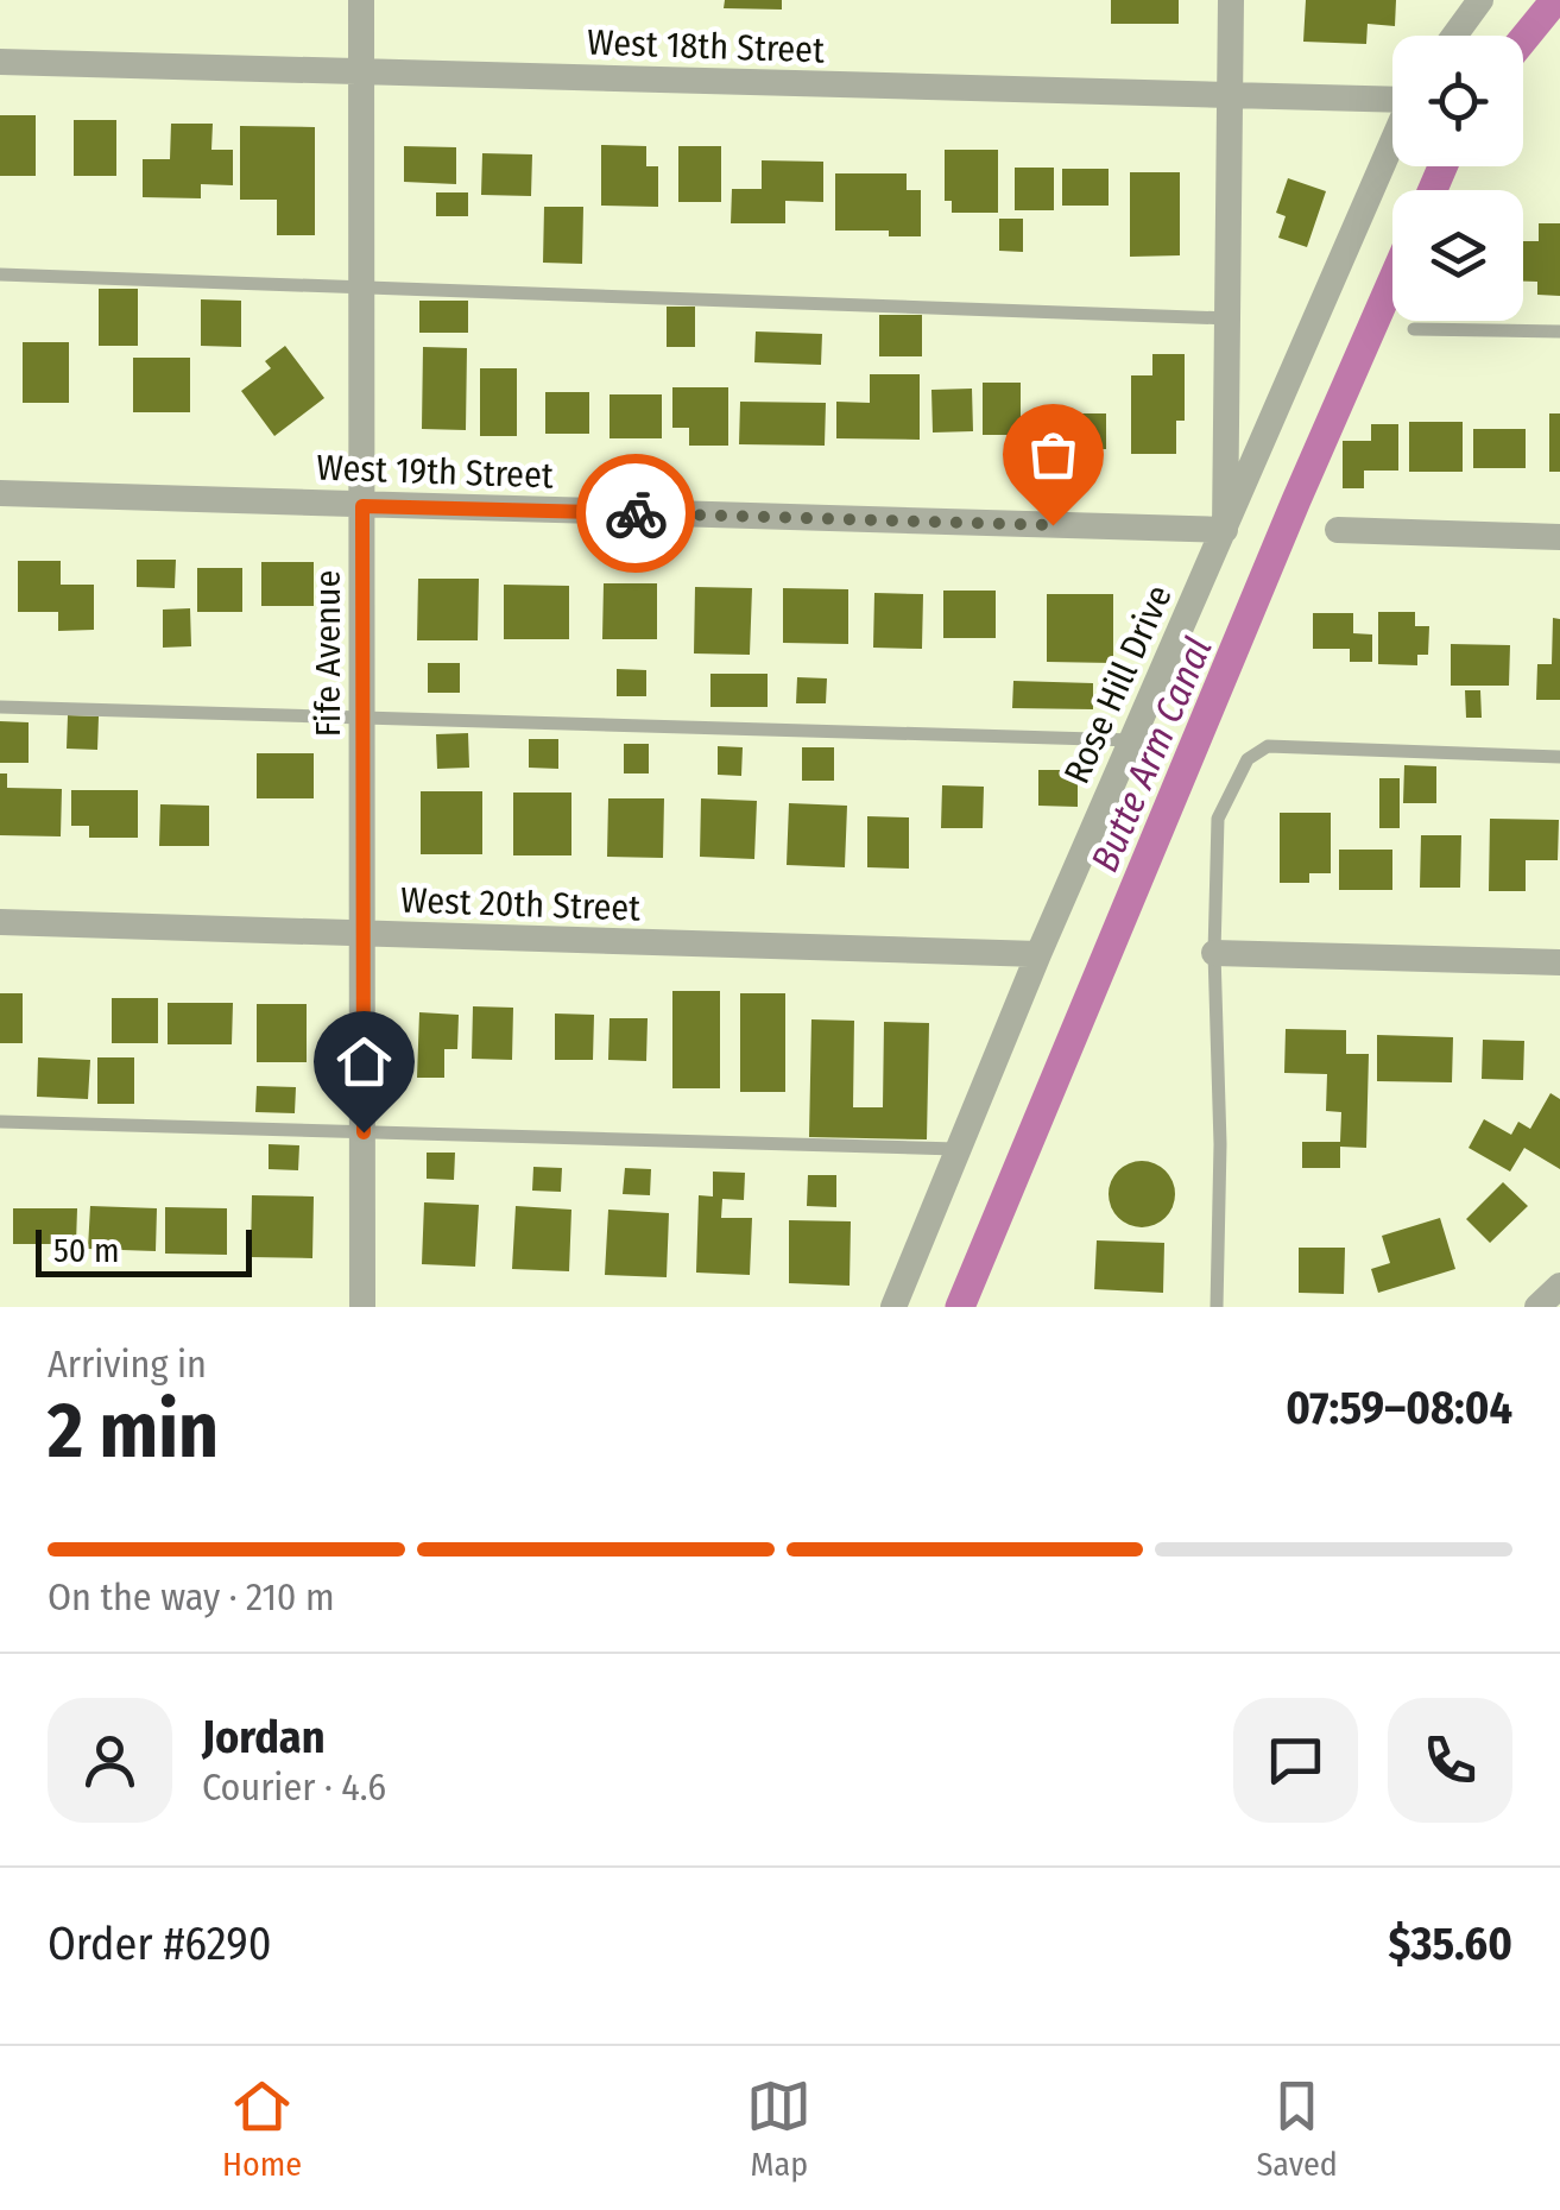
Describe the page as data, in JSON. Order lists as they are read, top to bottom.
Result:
{
  "streets": {
    "street": [
      "West 18th Street",
      "West 19th Street",
      "Fife Avenue",
      "Rose Hill Drive",
      "West 20th Street"
    ]
  },
  "crossings": [
    ["West 18th Street", "Fife Avenue"],
    ["West 19th Street", "Fife Avenue"],
    ["West 19th Street", "Rose Hill Drive"],
    ["Fife Avenue", "West 20th Street"],
    ["Rose Hill Drive", "West 20th Street"]
  ],
  "water": ["Butte Arm Canal"],
  "scale_bar": "50 m",
  "page": {
    "scale": "50 m",
    "heading": ["2 min", "Arriving in", "07:59–08:04"],
    "panel": [
      "Jordan",
      "Courier · 4.6",
      "Order #6290",
      "$35.60"
    ],
    "bar": "On the way · 210 m",
    "tabs": ["Home", "Map", "Saved"]
  }
}
